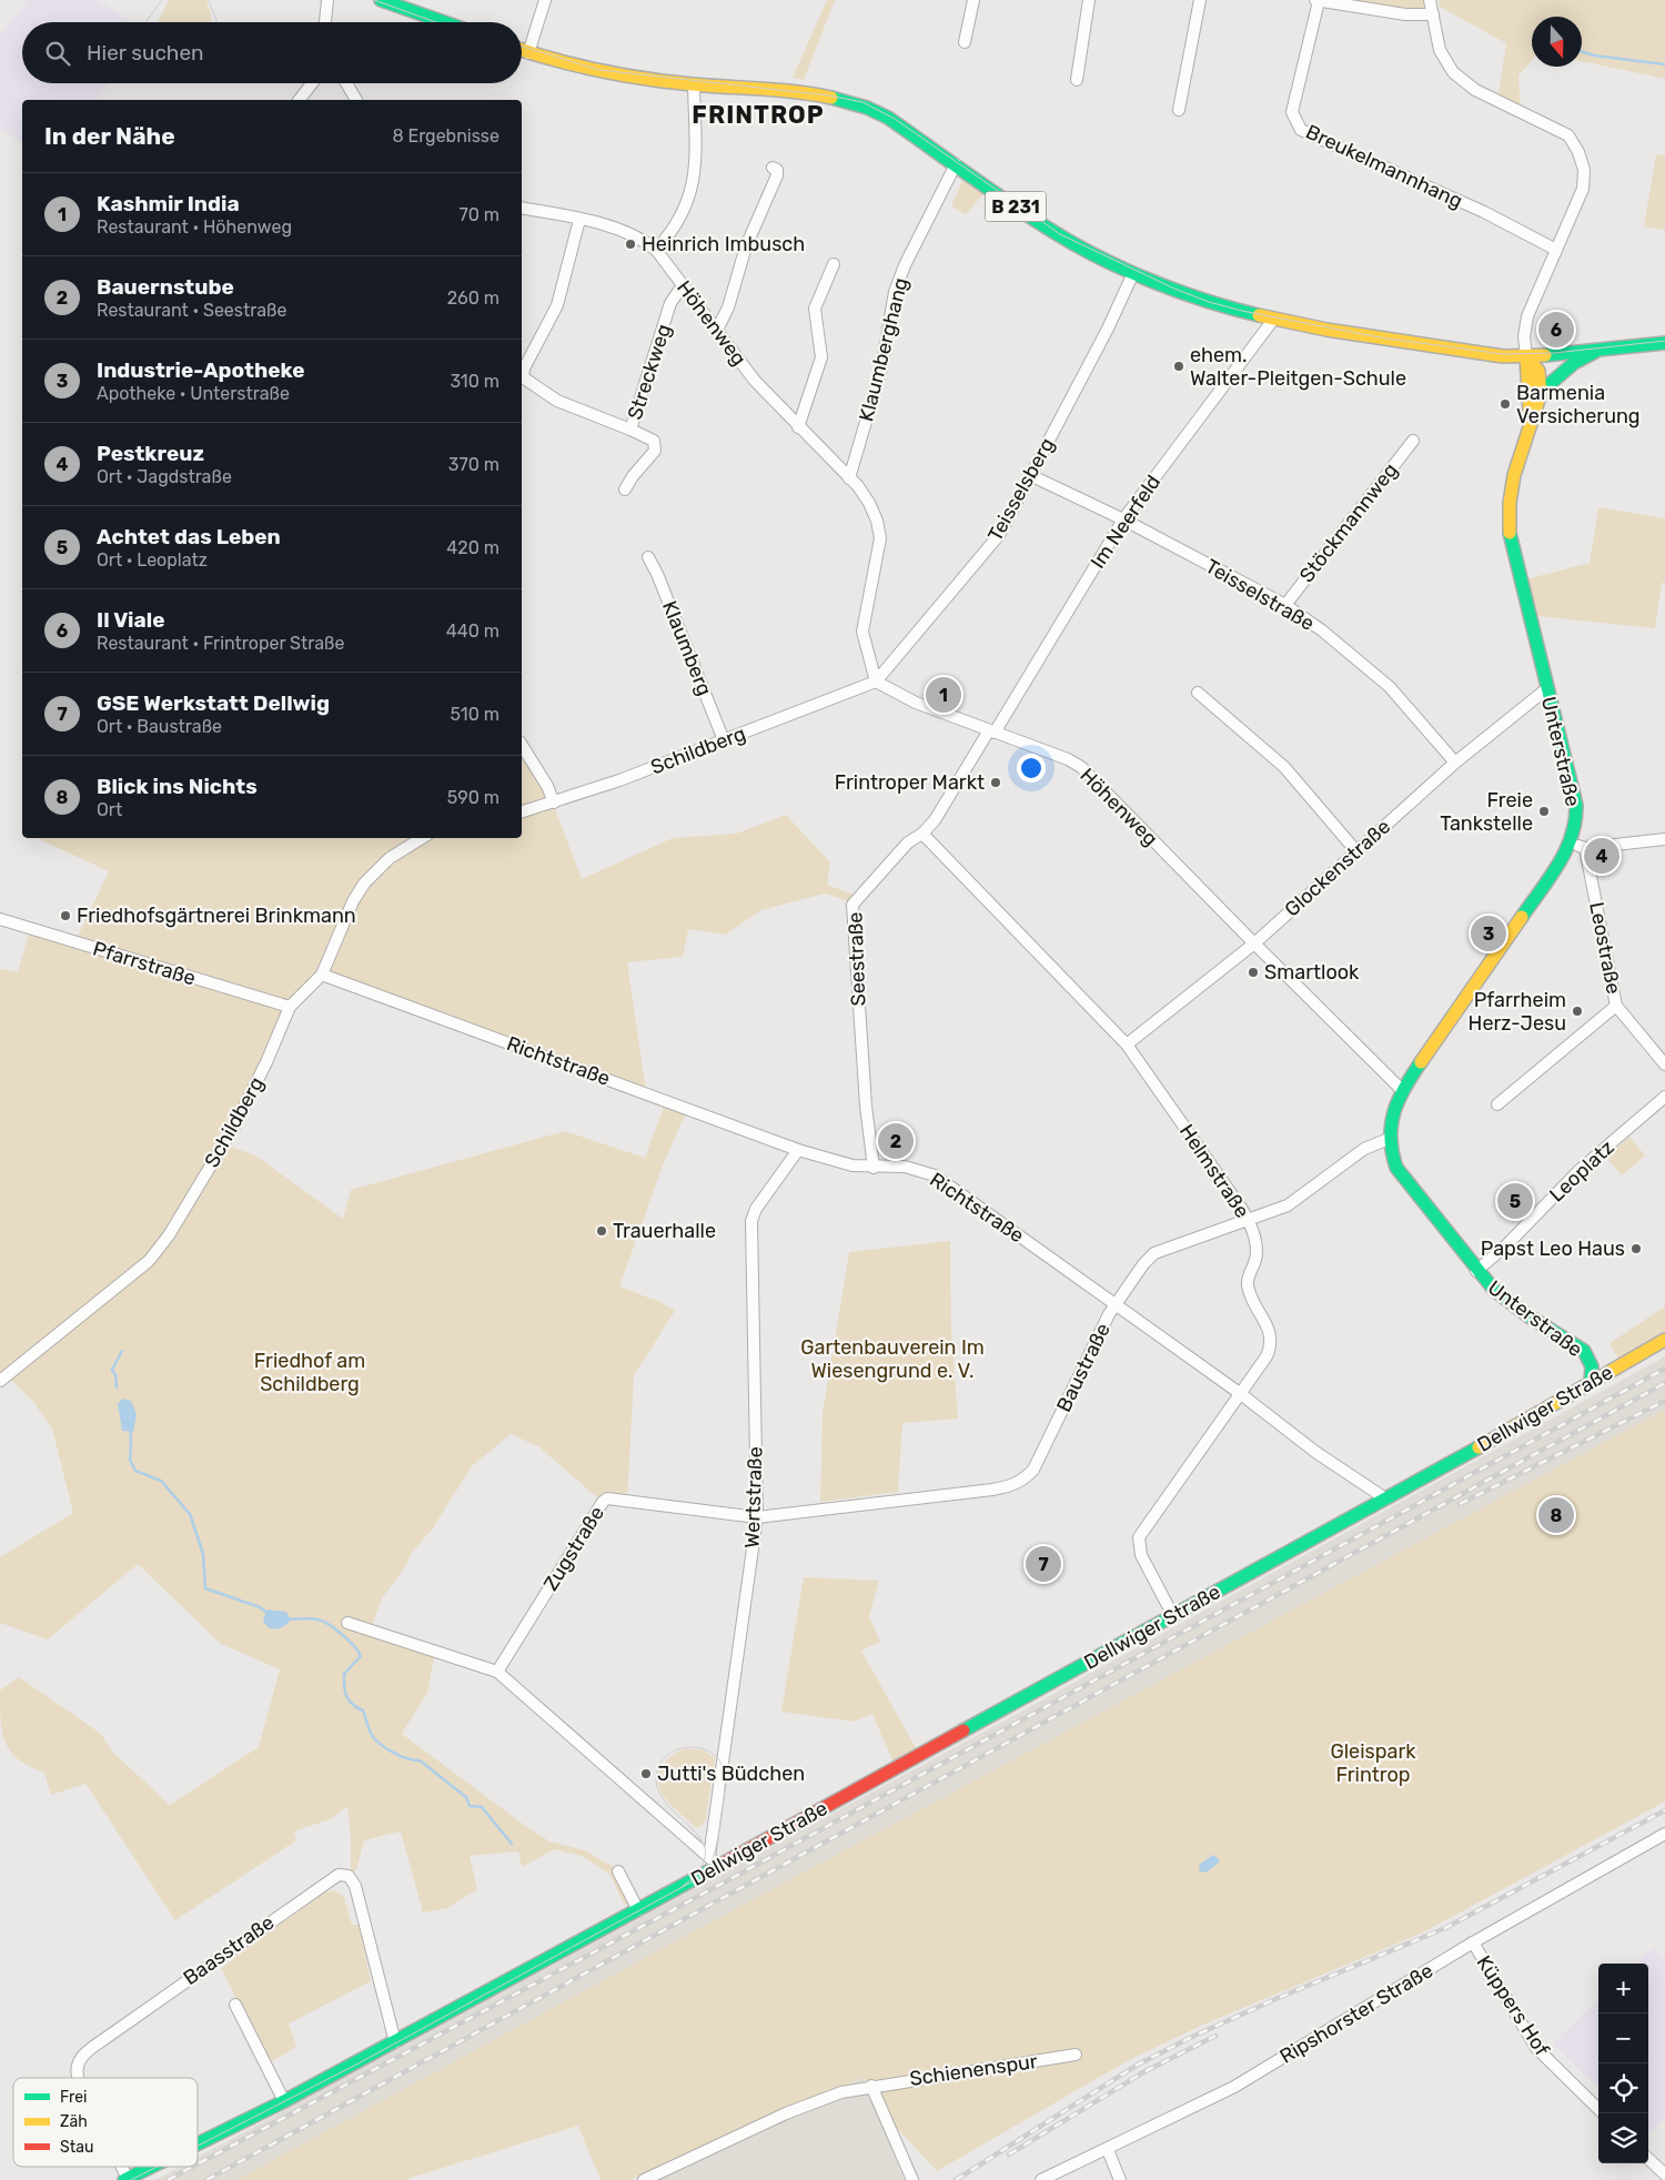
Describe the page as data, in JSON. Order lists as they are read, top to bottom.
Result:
{
  "streets": {
    "main road": ["B 231", "Unterstraße", "Dellwiger Straße"],
    "street": [
      "Breukelmannhang",
      "Höhenweg",
      "Klaumberghang",
      "Streckweg",
      "Teisselsberg",
      "Im Neerfeld",
      "Stöckmannweg",
      "Teisselstraße",
      "Klaumberg",
      "Schildberg",
      "Glockenstraße",
      "Leostraße",
      "Seestraße",
      "Pfarrstraße",
      "Richtstraße",
      "Helmstraße",
      "Leoplatz",
      "Baustraße",
      "Wertstraße",
      "Zugstraße",
      "Baasstraße",
      "Küppers Hof",
      "Ripshorster Straße",
      "Schienenspur"
    ]
  },
  "crossings": [
    ["B 231", "Klaumberghang"],
    ["B 231", "Teisselsberg"],
    ["B 231", "Im Neerfeld"],
    ["B 231", "Unterstraße"],
    ["Höhenweg", "Klaumberghang"],
    ["Höhenweg", "Streckweg"],
    ["Höhenweg", "Teisselsberg"],
    ["Höhenweg", "Im Neerfeld"],
    ["Höhenweg", "Schildberg"],
    ["Höhenweg", "Unterstraße"],
    ["Höhenweg", "Glockenstraße"],
    ["Höhenweg", "Seestraße"],
    ["Teisselsberg", "Teisselstraße"],
    ["Teisselsberg", "Schildberg"],
    ["Im Neerfeld", "Teisselstraße"],
    ["Im Neerfeld", "Seestraße"],
    ["Stöckmannweg", "Teisselstraße"],
    ["Teisselstraße", "Glockenstraße"],
    ["Klaumberg", "Schildberg"],
    ["Schildberg", "Pfarrstraße"],
    ["Schildberg", "Richtstraße"],
    ["Unterstraße", "Glockenstraße"],
    ["Unterstraße", "Leoplatz"],
    ["Unterstraße", "Baustraße"],
    ["Unterstraße", "Dellwiger Straße"],
    ["Glockenstraße", "Helmstraße"],
    ["Seestraße", "Richtstraße"],
    ["Seestraße", "Helmstraße"],
    ["Richtstraße", "Helmstraße"],
    ["Richtstraße", "Baustraße"],
    ["Richtstraße", "Dellwiger Straße"],
    ["Richtstraße", "Wertstraße"],
    ["Helmstraße", "Baustraße"],
    ["Helmstraße", "Dellwiger Straße"],
    ["Baustraße", "Wertstraße"],
    ["Baustraße", "Zugstraße"],
    ["Dellwiger Straße", "Wertstraße"],
    ["Dellwiger Straße", "Baasstraße"],
    ["Wertstraße", "Zugstraße"],
    ["Küppers Hof", "Ripshorster Straße"]
  ],
  "districts": ["FRINTROP"],
  "parks": ["Gartenbauverein Im Wiesengrund e. V.", "Friedhof am Schildberg", "Gleispark Frintrop"],
  "places": [
    "Heinrich Imbusch",
    "ehem. Walter-Pleitgen-Schule",
    "Barmenia Versicherung",
    "Frintroper Markt",
    "Freie Tankstelle",
    "Friedhofsgärtnerei Brinkmann",
    "Smartlook",
    "Pfarrheim Herz-Jesu",
    "Trauerhalle",
    "Papst Leo Haus",
    "Jutti's Büdchen"
  ],
  "legend": ["Frei", "Zäh", "Stau"],
  "north": "bottom",
  "page": {
    "search": "Hier suchen",
    "heading": ["In der Nähe", "8 Ergebnisse"],
    "list": [
      {
        "mark": "1",
        "name": "Kashmir India",
        "note": "Restaurant · Höhenweg",
        "value": "70 m"
      },
      {
        "mark": "2",
        "name": "Bauernstube",
        "note": "Restaurant · Seestraße",
        "value": "260 m"
      },
      {
        "mark": "3",
        "name": "Industrie-Apotheke",
        "note": "Apotheke · Unterstraße",
        "value": "310 m"
      },
      {
        "mark": "4",
        "name": "Pestkreuz",
        "note": "Ort · Jagdstraße",
        "value": "370 m"
      },
      {
        "mark": "5",
        "name": "Achtet das Leben",
        "note": "Ort · Leoplatz",
        "value": "420 m"
      },
      {
        "mark": "6",
        "name": "Il Viale",
        "note": "Restaurant · Frintroper Straße",
        "value": "440 m"
      },
      {
        "mark": "7",
        "name": "GSE Werkstatt Dellwig",
        "note": "Ort · Baustraße",
        "value": "510 m"
      },
      {
        "mark": "8",
        "name": "Blick ins Nichts",
        "note": "Ort",
        "value": "590 m"
      }
    ],
    "pins": [
      "6",
      "1",
      "4",
      "3",
      "2",
      "5",
      "8",
      "7"
    ],
    "map_buttons": ["+", "−"]
  }
}
